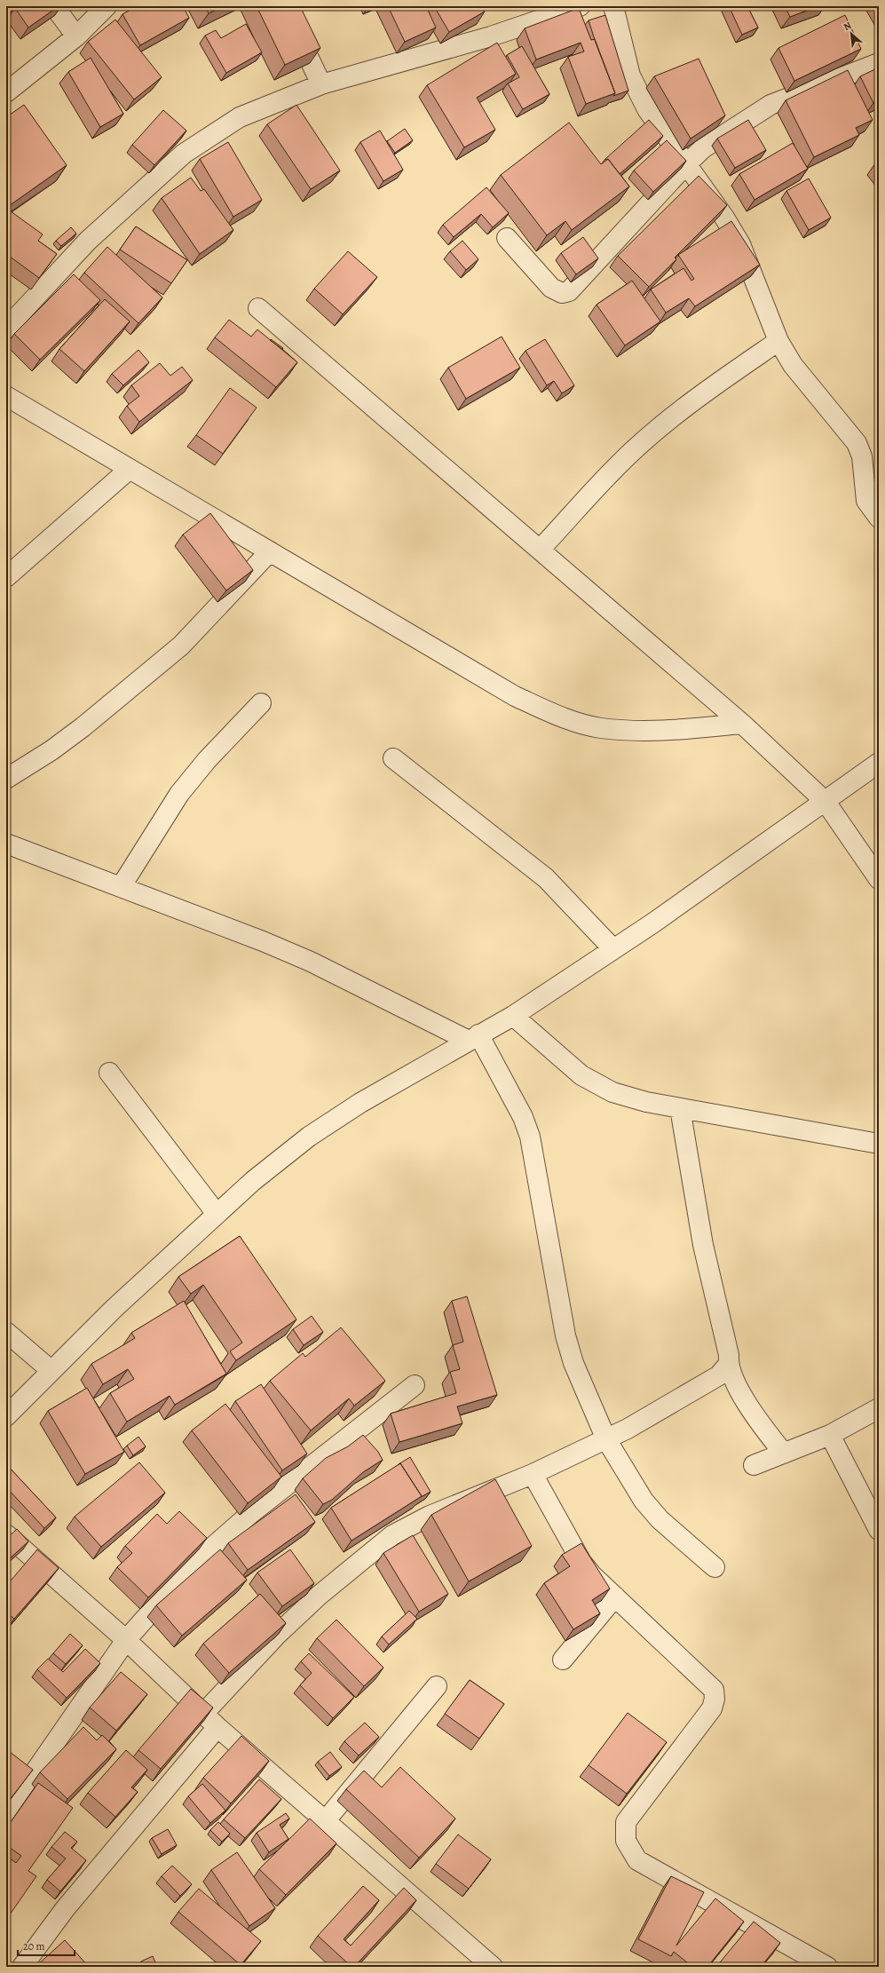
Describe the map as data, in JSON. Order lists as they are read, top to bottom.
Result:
{
  "scale_bar": "20 m",
  "north": "top left"
}
